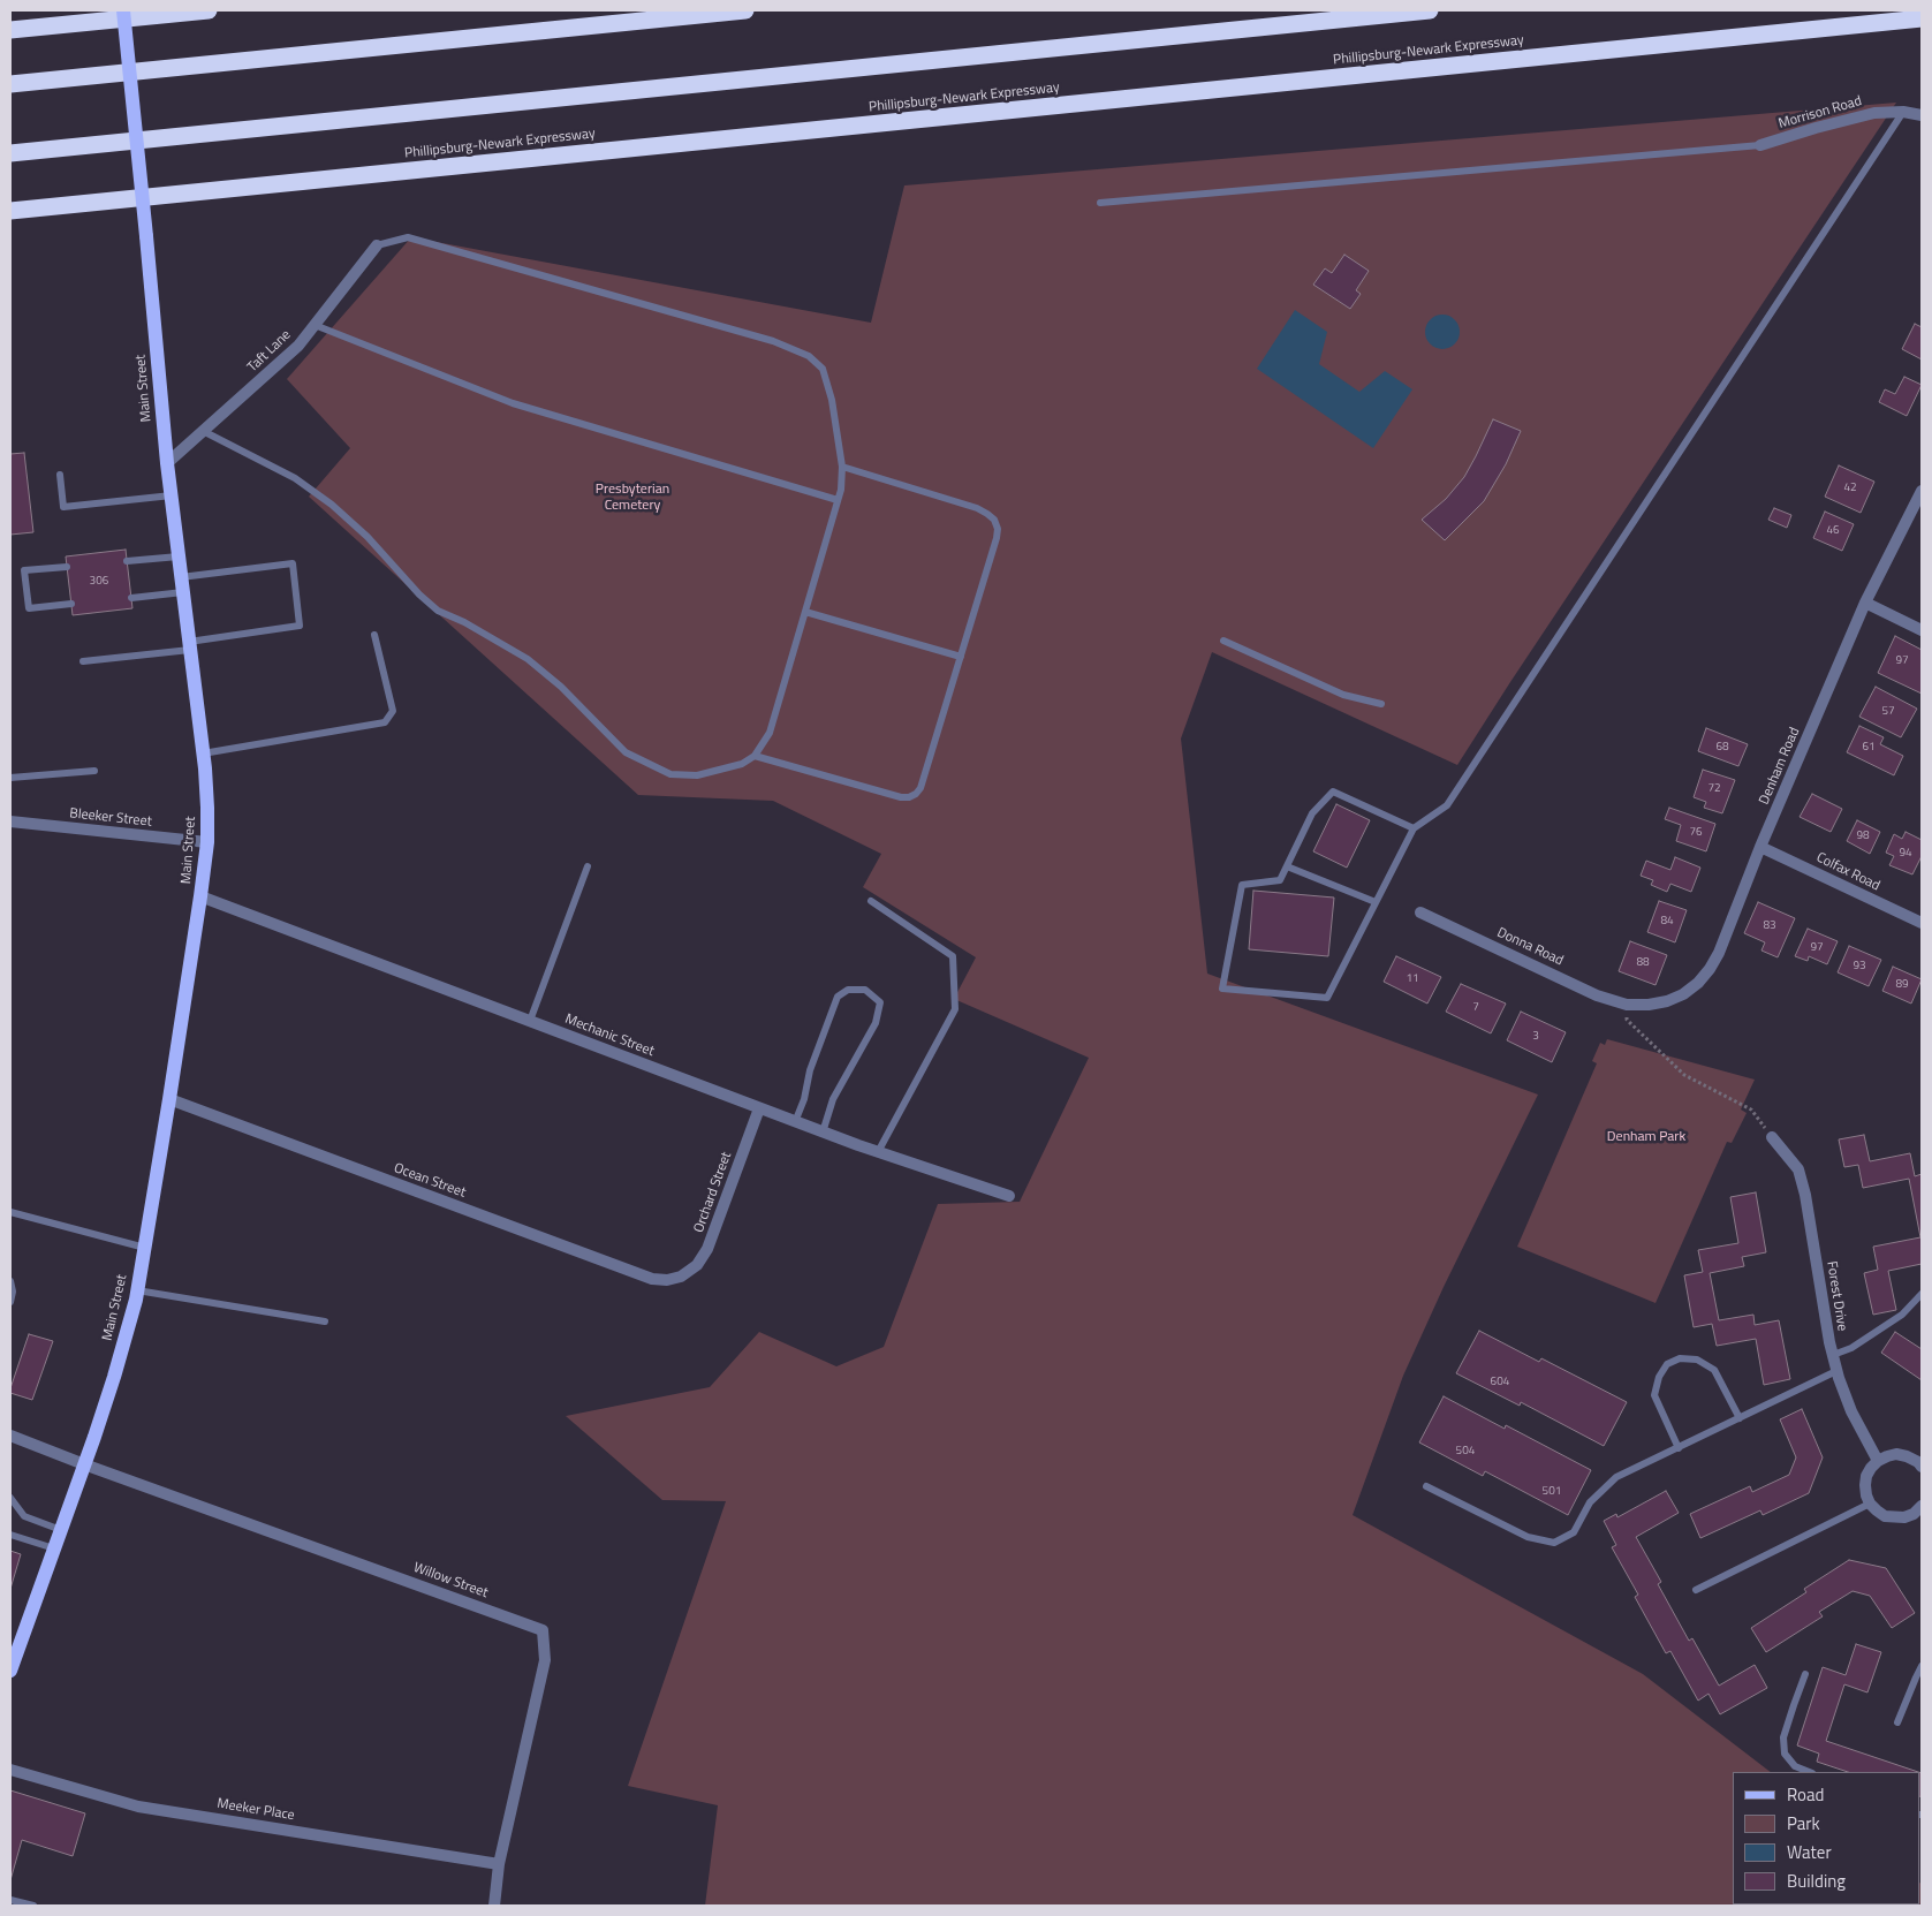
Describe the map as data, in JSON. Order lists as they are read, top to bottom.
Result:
{
  "streets": {
    "highway": ["Phillipsburg-Newark Expressway"],
    "main road": ["Main Street"],
    "street": [
      "Morrison Road",
      "Taft Lane",
      "Denham Road",
      "Bleeker Street",
      "Colfax Road",
      "Donna Road",
      "Mechanic Street",
      "Ocean Street",
      "Orchard Street",
      "Forest Drive",
      "Willow Street",
      "Meeker Place"
    ]
  },
  "crossings": [
    ["Taft Lane", "Main Street"],
    ["Main Street", "Bleeker Street"],
    ["Main Street", "Mechanic Street"],
    ["Main Street", "Ocean Street"],
    ["Main Street", "Willow Street"],
    ["Denham Road", "Colfax Road"],
    ["Denham Road", "Donna Road"],
    ["Mechanic Street", "Orchard Street"],
    ["Ocean Street", "Orchard Street"],
    ["Willow Street", "Meeker Place"]
  ],
  "parks": ["Presbyterian Cemetery", "Denham Park"],
  "house_numbers": [
    "42",
    "46",
    "306",
    "97",
    "57",
    "68",
    "61",
    "72",
    "76",
    "98",
    "94",
    "84",
    "83",
    "97",
    "88",
    "93",
    "11",
    "89",
    "7",
    "3",
    "604",
    "504",
    "501"
  ],
  "legend": [
    "Road",
    "Park",
    "Water",
    "Building"
  ]
}
